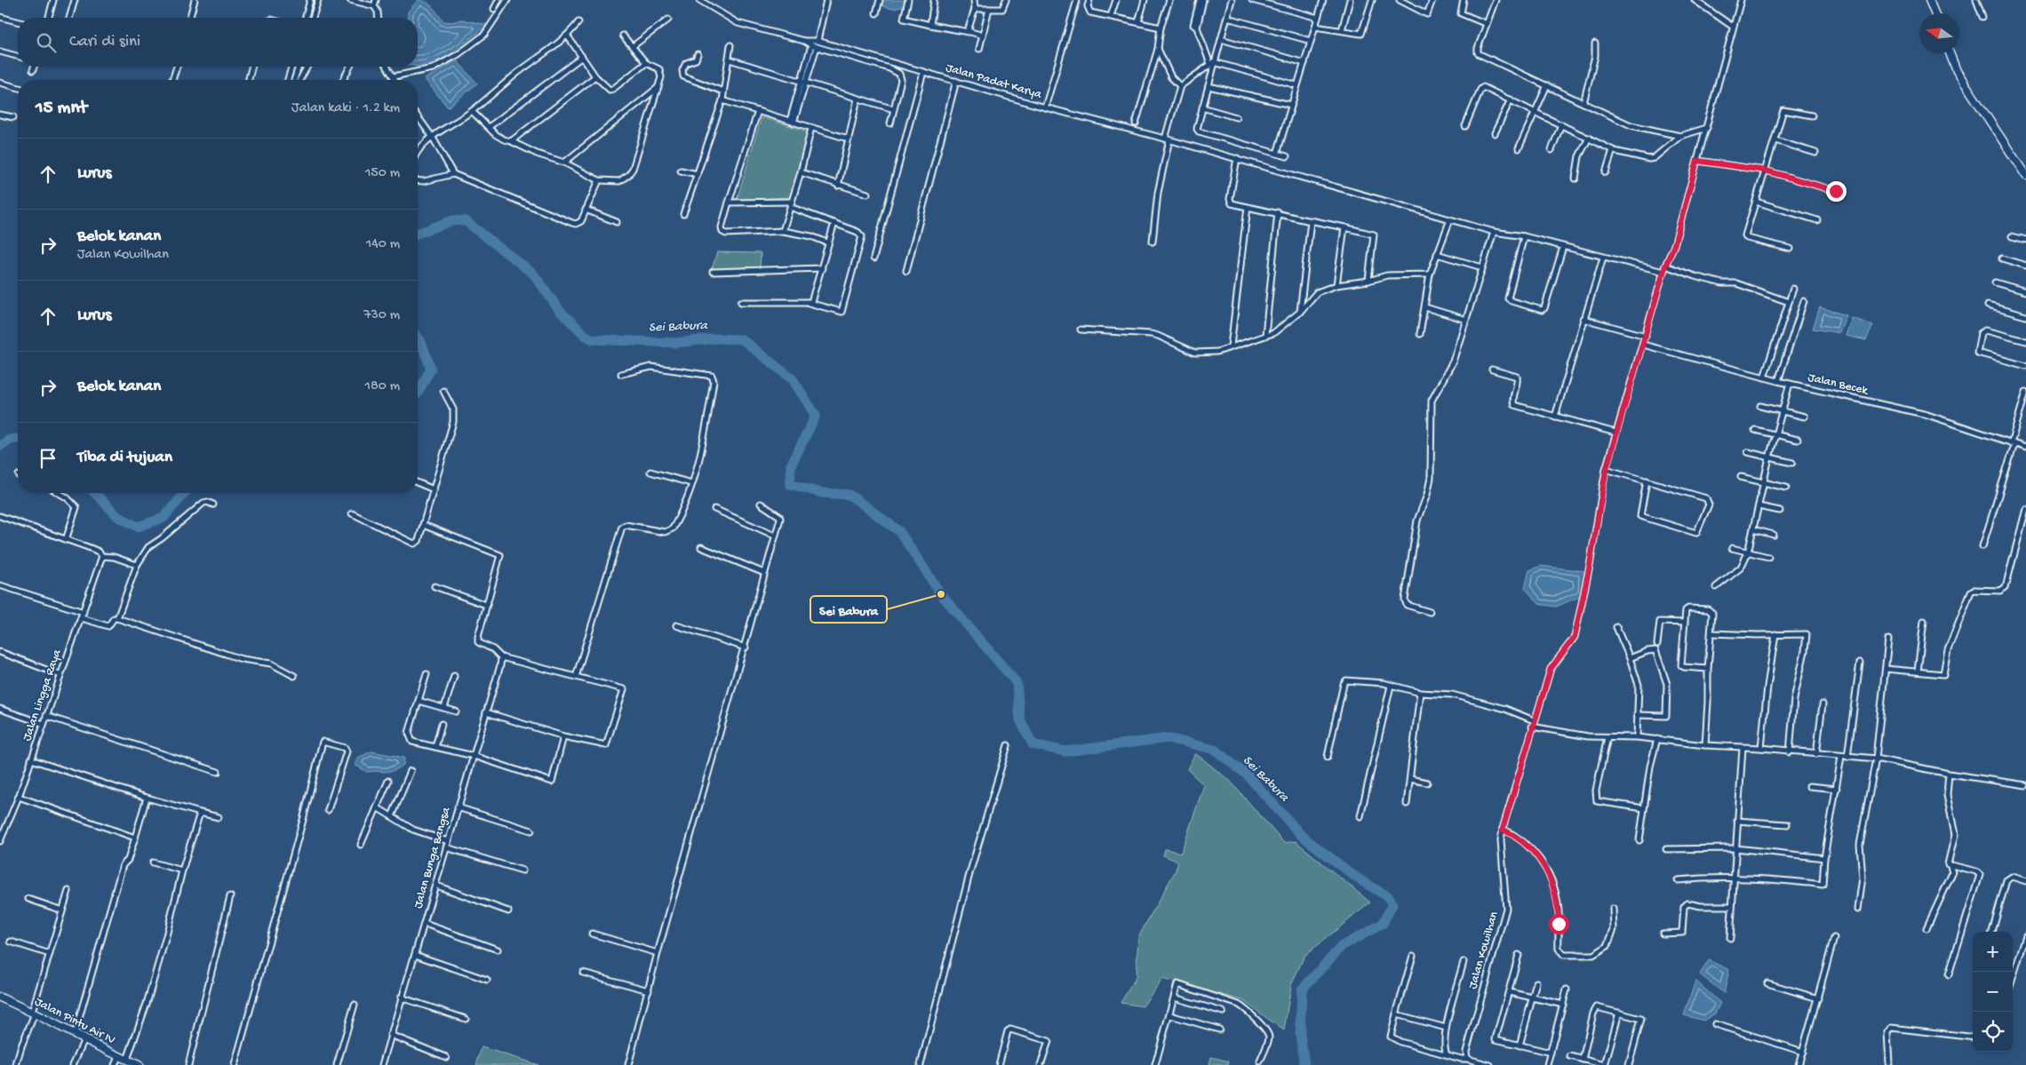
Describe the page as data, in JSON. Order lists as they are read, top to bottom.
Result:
{
  "streets": {
    "main road": ["Jalan Pintu Air IV"],
    "street": [
      "Jalan Padat Karya",
      "Jalan Becek",
      "Jalan Lingga Raya",
      "Jalan Bunga Bangsa",
      "Jalan Kowilhan"
    ]
  },
  "crossings": [
    ["Jalan Padat Karya", "Jalan Kowilhan"],
    ["Jalan Becek", "Jalan Kowilhan"]
  ],
  "water": ["Sei Babura"],
  "places": ["Sei Babura"],
  "north": "left",
  "page": {
    "search": "Cari di sini",
    "heading": ["15 mnt", "Jalan kaki · 1.2 km"],
    "list": [
      ["Lurus", "150 m"],
      ["Belok kanan", "Jalan Kowilhan", "140 m"],
      ["Lurus", "730 m"],
      ["Belok kanan", "180 m"],
      "Tiba di tujuan"
    ],
    "map_buttons": ["+", "−"]
  }
}
